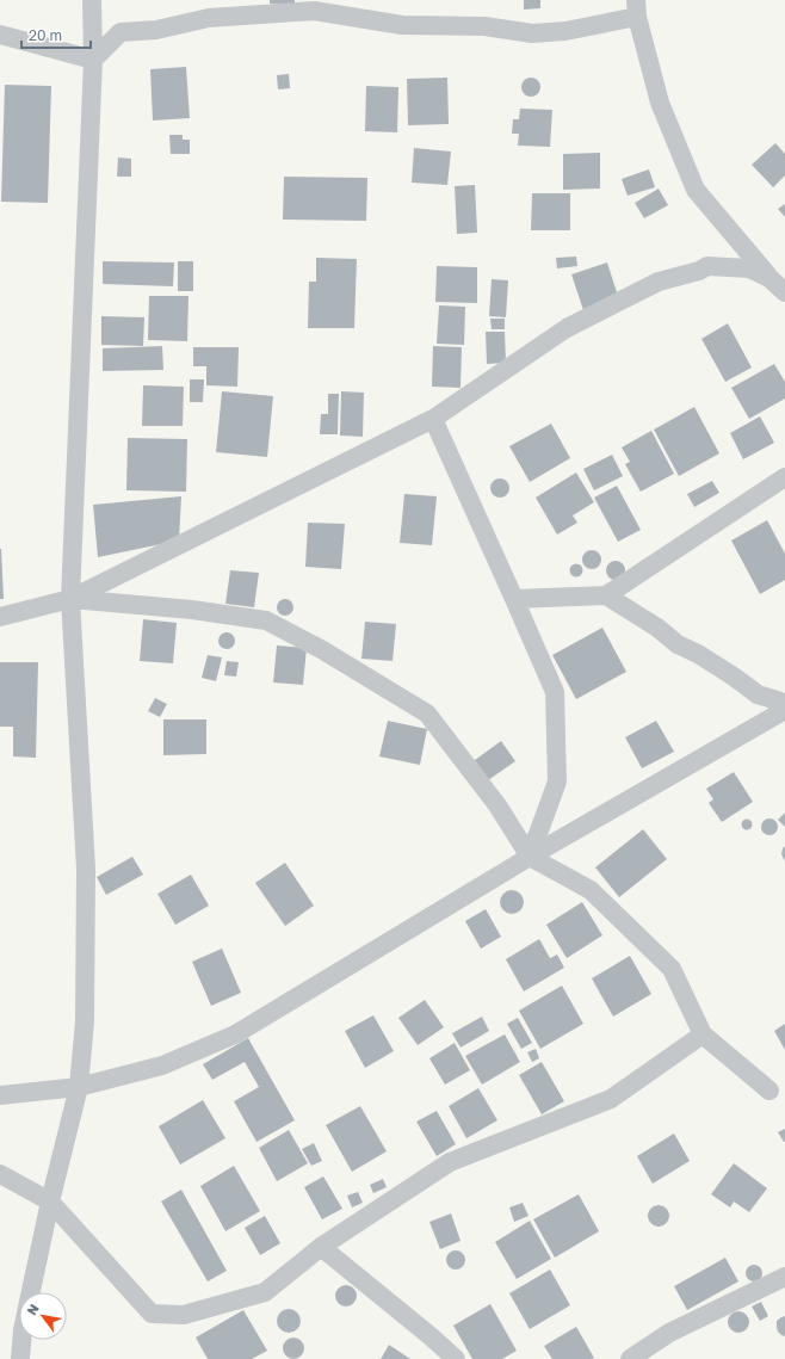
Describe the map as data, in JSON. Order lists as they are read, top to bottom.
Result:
{
  "scale_bar": "20 m",
  "north": "top left"
}
